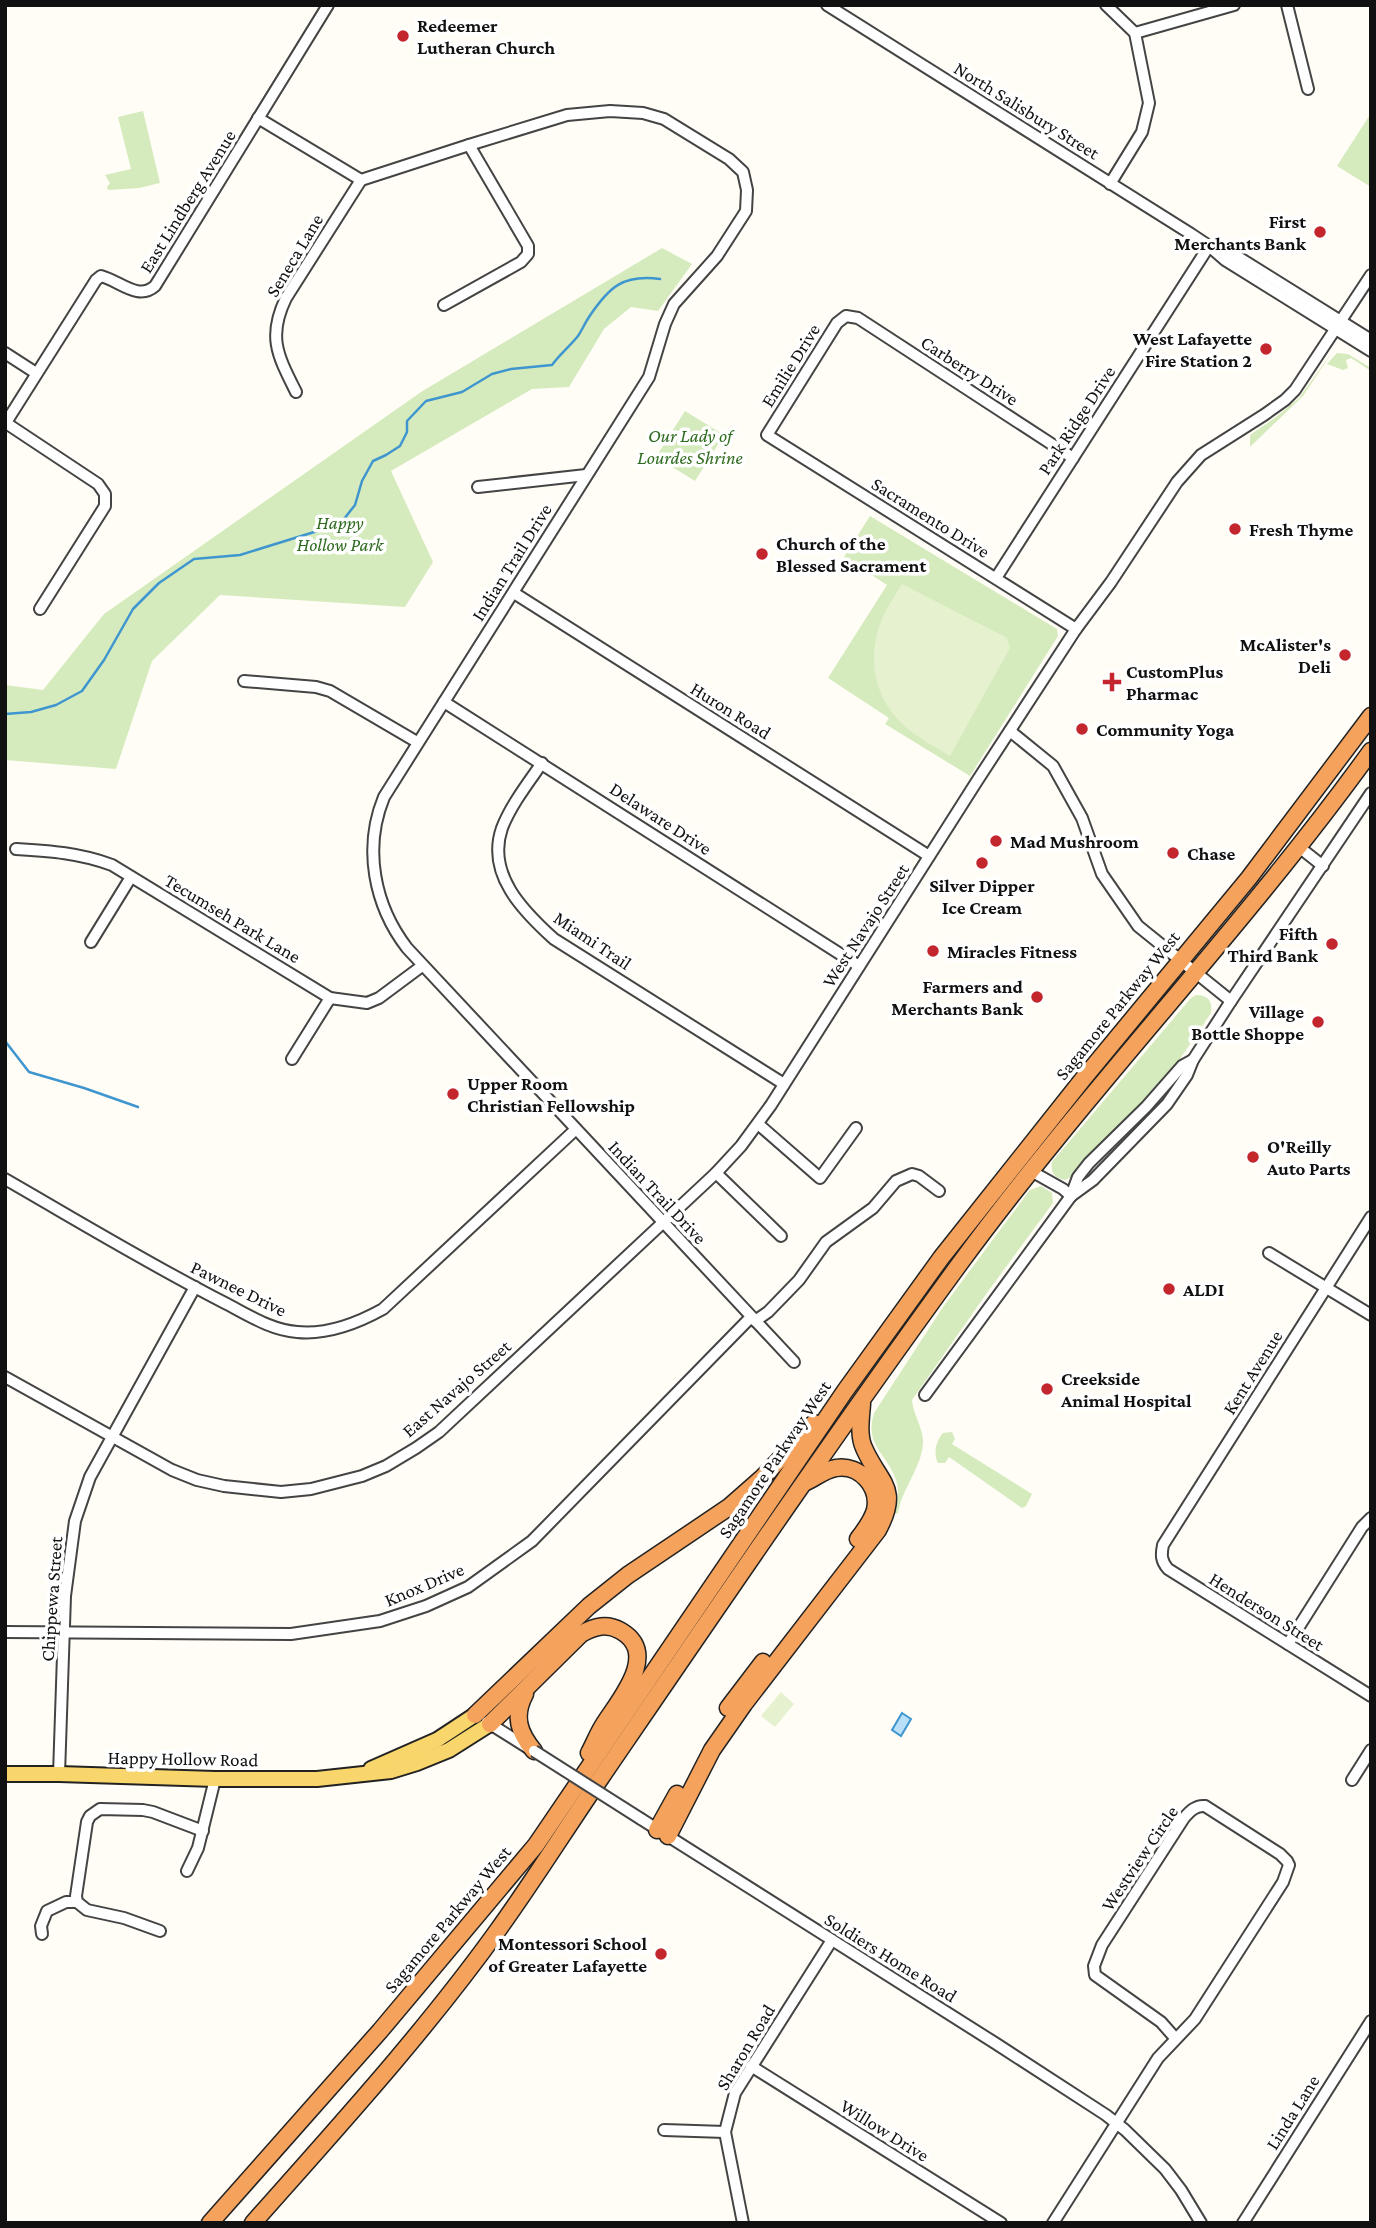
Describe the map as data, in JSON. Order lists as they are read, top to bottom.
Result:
{
  "streets": {
    "highway": ["Sagamore Parkway West"],
    "main road": ["Happy Hollow Road"],
    "street": [
      "North Salisbury Street",
      "East Lindberg Avenue",
      "Seneca Lane",
      "Emilie Drive",
      "Carberry Drive",
      "Park Ridge Drive",
      "Sacramento Drive",
      "Indian Trail Drive",
      "Huron Road",
      "Delaware Drive",
      "Tecumseh Park Lane",
      "West Navajo Street",
      "Miami Trail",
      "Pawnee Drive",
      "Kent Avenue",
      "East Navajo Street",
      "Knox Drive",
      "Chippewa Street",
      "Henderson Street",
      "Westview Circle",
      "Soldiers Home Road",
      "Sharon Road",
      "Linda Lane",
      "Willow Drive"
    ]
  },
  "crossings": [
    ["North Salisbury Street", "Park Ridge Drive"],
    ["North Salisbury Street", "West Navajo Street"],
    ["Seneca Lane", "Indian Trail Drive"],
    ["Emilie Drive", "Carberry Drive"],
    ["Emilie Drive", "Sacramento Drive"],
    ["Carberry Drive", "Park Ridge Drive"],
    ["Park Ridge Drive", "Sacramento Drive"],
    ["Sacramento Drive", "West Navajo Street"],
    ["Indian Trail Drive", "Huron Road"],
    ["Indian Trail Drive", "Delaware Drive"],
    ["Indian Trail Drive", "Tecumseh Park Lane"],
    ["Indian Trail Drive", "West Navajo Street"],
    ["Indian Trail Drive", "Pawnee Drive"],
    ["Indian Trail Drive", "East Navajo Street"],
    ["Indian Trail Drive", "Knox Drive"],
    ["Huron Road", "West Navajo Street"],
    ["Delaware Drive", "West Navajo Street"],
    ["Delaware Drive", "Miami Trail"],
    ["West Navajo Street", "Miami Trail"],
    ["West Navajo Street", "East Navajo Street"],
    ["Pawnee Drive", "Chippewa Street"],
    ["Kent Avenue", "Henderson Street"],
    ["East Navajo Street", "Chippewa Street"],
    ["Knox Drive", "Chippewa Street"],
    ["Chippewa Street", "Happy Hollow Road"],
    ["Westview Circle", "Soldiers Home Road"],
    ["Soldiers Home Road", "Sharon Road"],
    ["Sharon Road", "Willow Drive"]
  ],
  "parks": ["Our Lady of Lourdes Shrine", "Happy Hollow Park"],
  "places": {
    "other": [
      "Redeemer Lutheran Church",
      "First Merchants Bank",
      "West Lafayette Fire Station 2",
      "Fresh Thyme",
      "Church of the Blessed Sacrament",
      "McAlister's Deli",
      "Community Yoga",
      "Mad Mushroom",
      "Chase",
      "Silver Dipper Ice Cream",
      "Fifth Third Bank",
      "Miracles Fitness",
      "Farmers and Merchants Bank",
      "Village Bottle Shoppe",
      "Upper Room Christian Fellowship",
      "O'Reilly Auto Parts",
      "ALDI",
      "Creekside Animal Hospital",
      "Montessori School of Greater Lafayette"
    ],
    "health": ["CustomPlus Pharmac"]
  }
}
